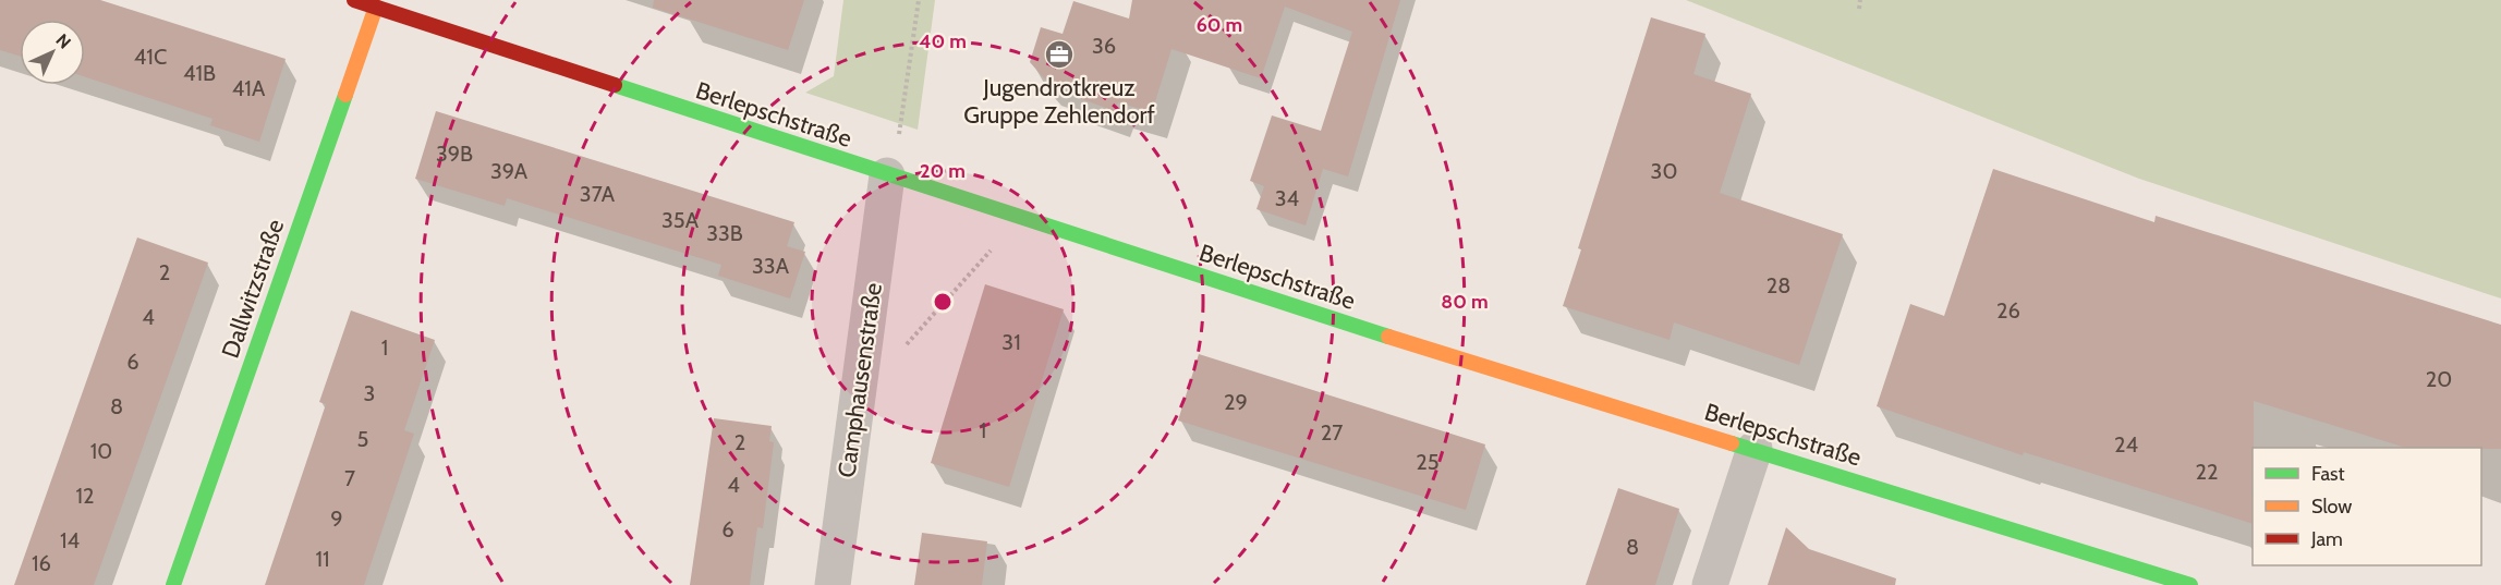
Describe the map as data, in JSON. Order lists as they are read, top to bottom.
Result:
{
  "streets": {
    "street": ["Berlepschstraße", "Dallwitzstraße", "Camphausenstraße"]
  },
  "crossings": [
    ["Berlepschstraße", "Dallwitzstraße"],
    ["Berlepschstraße", "Camphausenstraße"]
  ],
  "places": {
    "office": ["Jugendrotkreuz Gruppe Zehlendorf"]
  },
  "house_numbers": [
    "36",
    "41C",
    "41B",
    "41A",
    "39B",
    "39A",
    "30",
    "37A",
    "34",
    "35A",
    "33B",
    "33A",
    "2",
    "28",
    "26",
    "4",
    "31",
    "1",
    "6",
    "20",
    "3",
    "29",
    "8",
    "1",
    "27",
    "5",
    "2",
    "24",
    "10",
    "25",
    "22",
    "7",
    "4",
    "12",
    "9",
    "6",
    "14",
    "8",
    "11",
    "16"
  ],
  "legend": ["Fast", "Slow", "Jam"],
  "north": "top right",
  "rings": [
    "60 m",
    "40 m",
    "20 m",
    "80 m"
  ]
}
